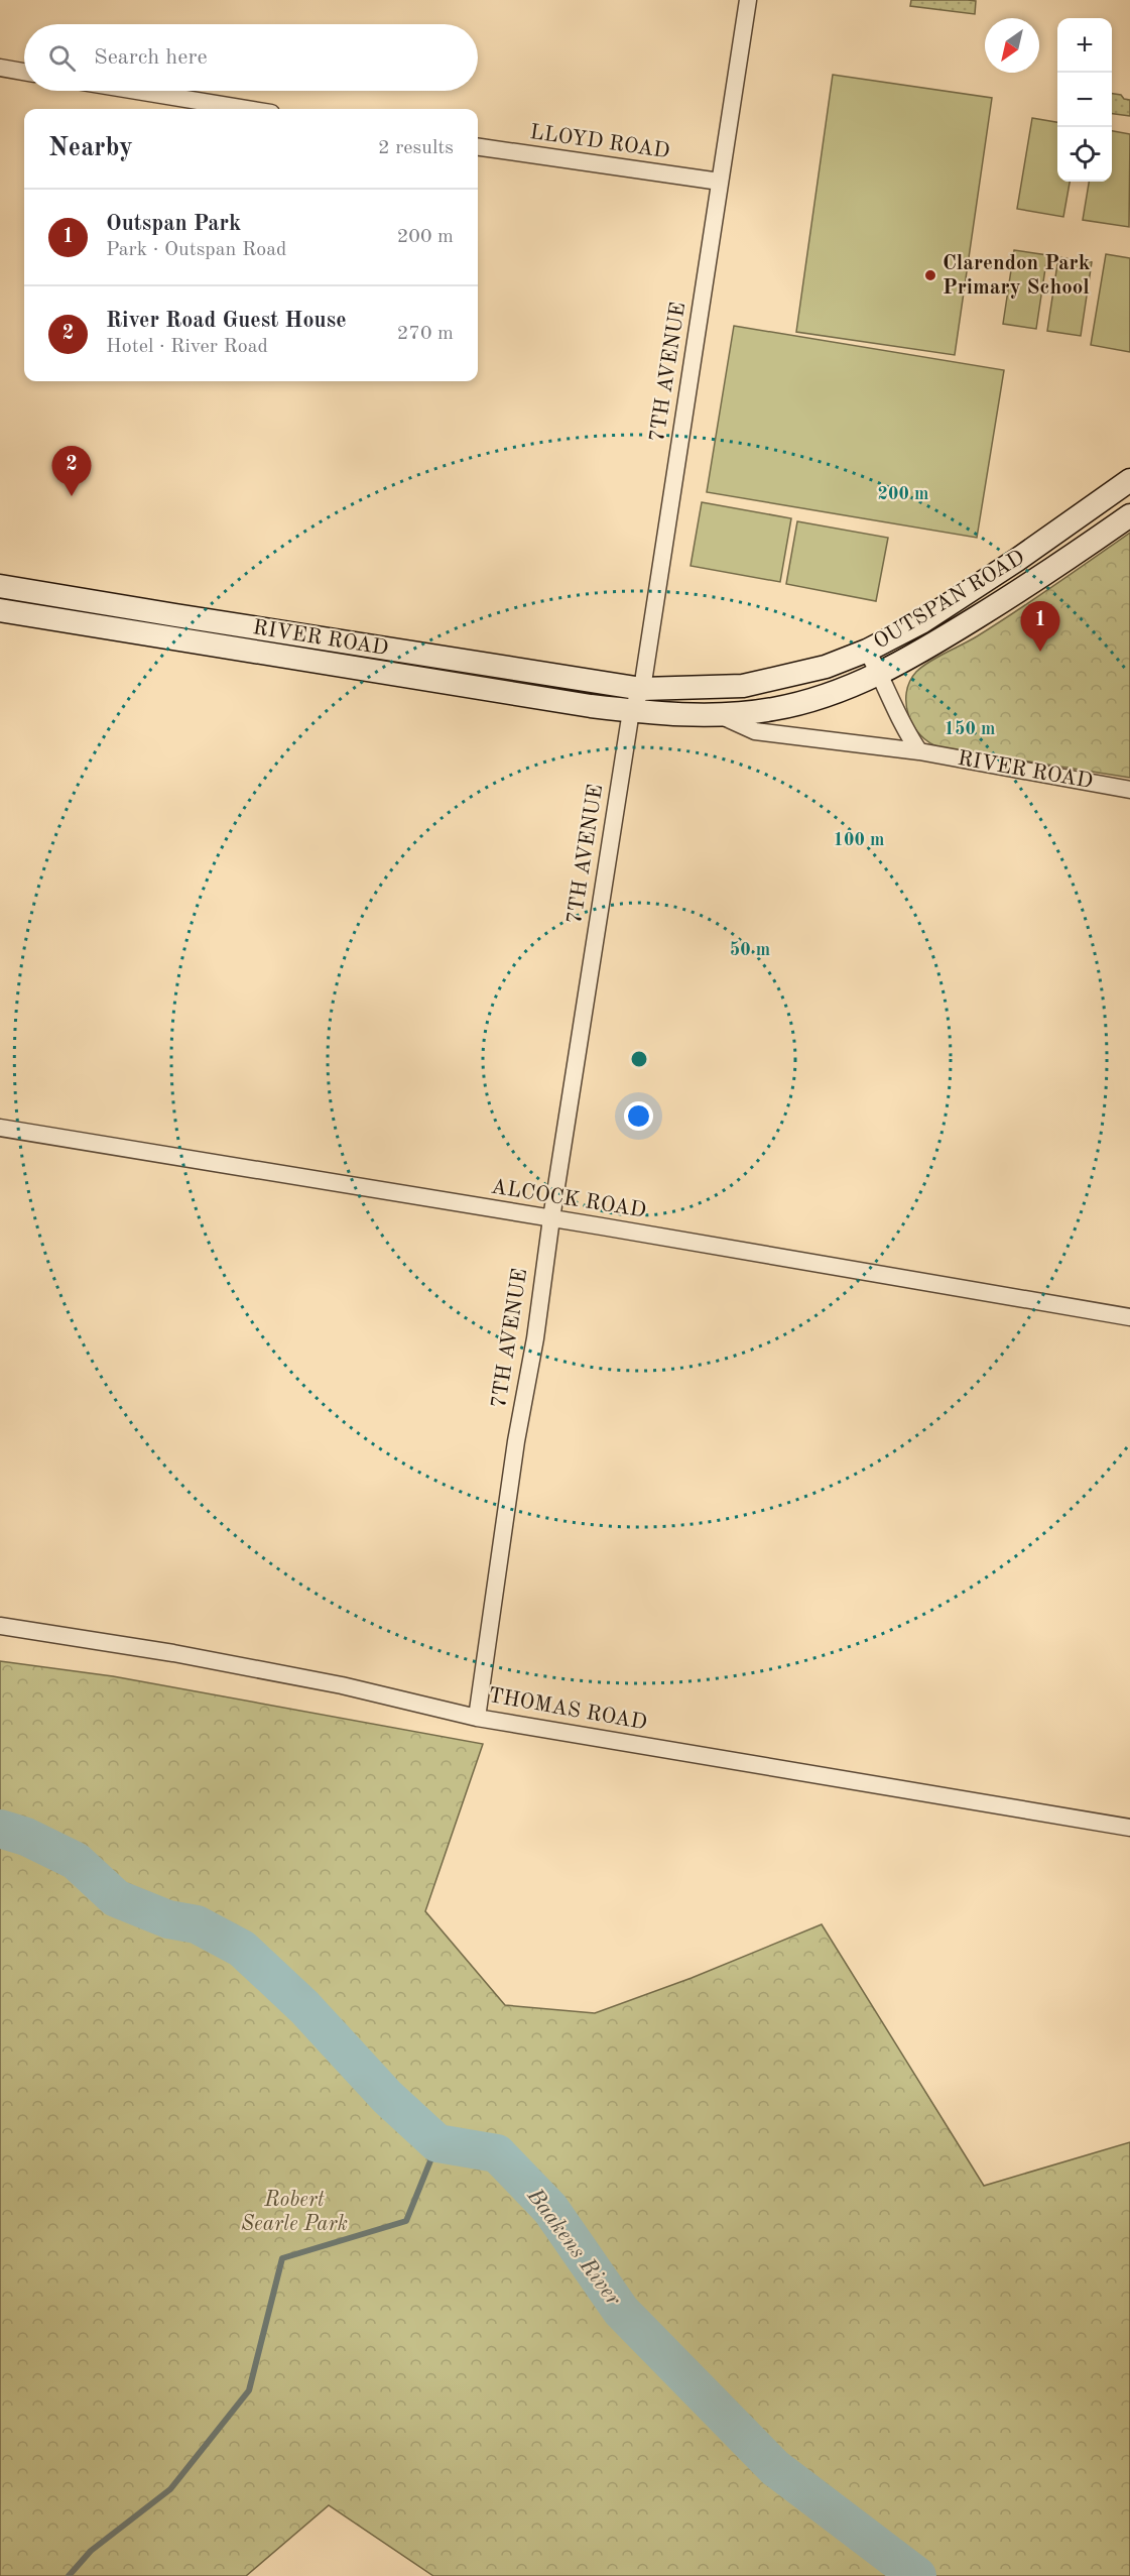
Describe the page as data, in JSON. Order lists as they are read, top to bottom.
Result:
{
  "streets": {
    "main road": ["OUTSPAN ROAD", "RIVER ROAD"],
    "street": [
      "LLOYD ROAD",
      "7TH AVENUE",
      "ALCOCK ROAD",
      "THOMAS ROAD"
    ]
  },
  "crossings": [
    ["LLOYD ROAD", "7TH AVENUE"],
    ["7TH AVENUE", "OUTSPAN ROAD"],
    ["7TH AVENUE", "RIVER ROAD"],
    ["7TH AVENUE", "ALCOCK ROAD"],
    ["7TH AVENUE", "THOMAS ROAD"],
    ["OUTSPAN ROAD", "RIVER ROAD"]
  ],
  "water": ["Baakens River"],
  "parks": ["Robert Searle Park"],
  "places": ["Clarendon Park Primary School"],
  "north": "bottom left",
  "page": {
    "map_buttons": ["+", "−"],
    "search": "Search here",
    "heading": ["Nearby", "2 results"],
    "list": [
      {
        "mark": "1",
        "name": "Outspan Park",
        "note": "Park · Outspan Road",
        "value": "200 m"
      },
      {
        "mark": "2",
        "name": "River Road Guest House",
        "note": "Hotel · River Road",
        "value": "270 m"
      }
    ],
    "pins": ["2", "1"]
  },
  "rings": [
    "200 m",
    "150 m",
    "100 m",
    "50 m"
  ]
}
